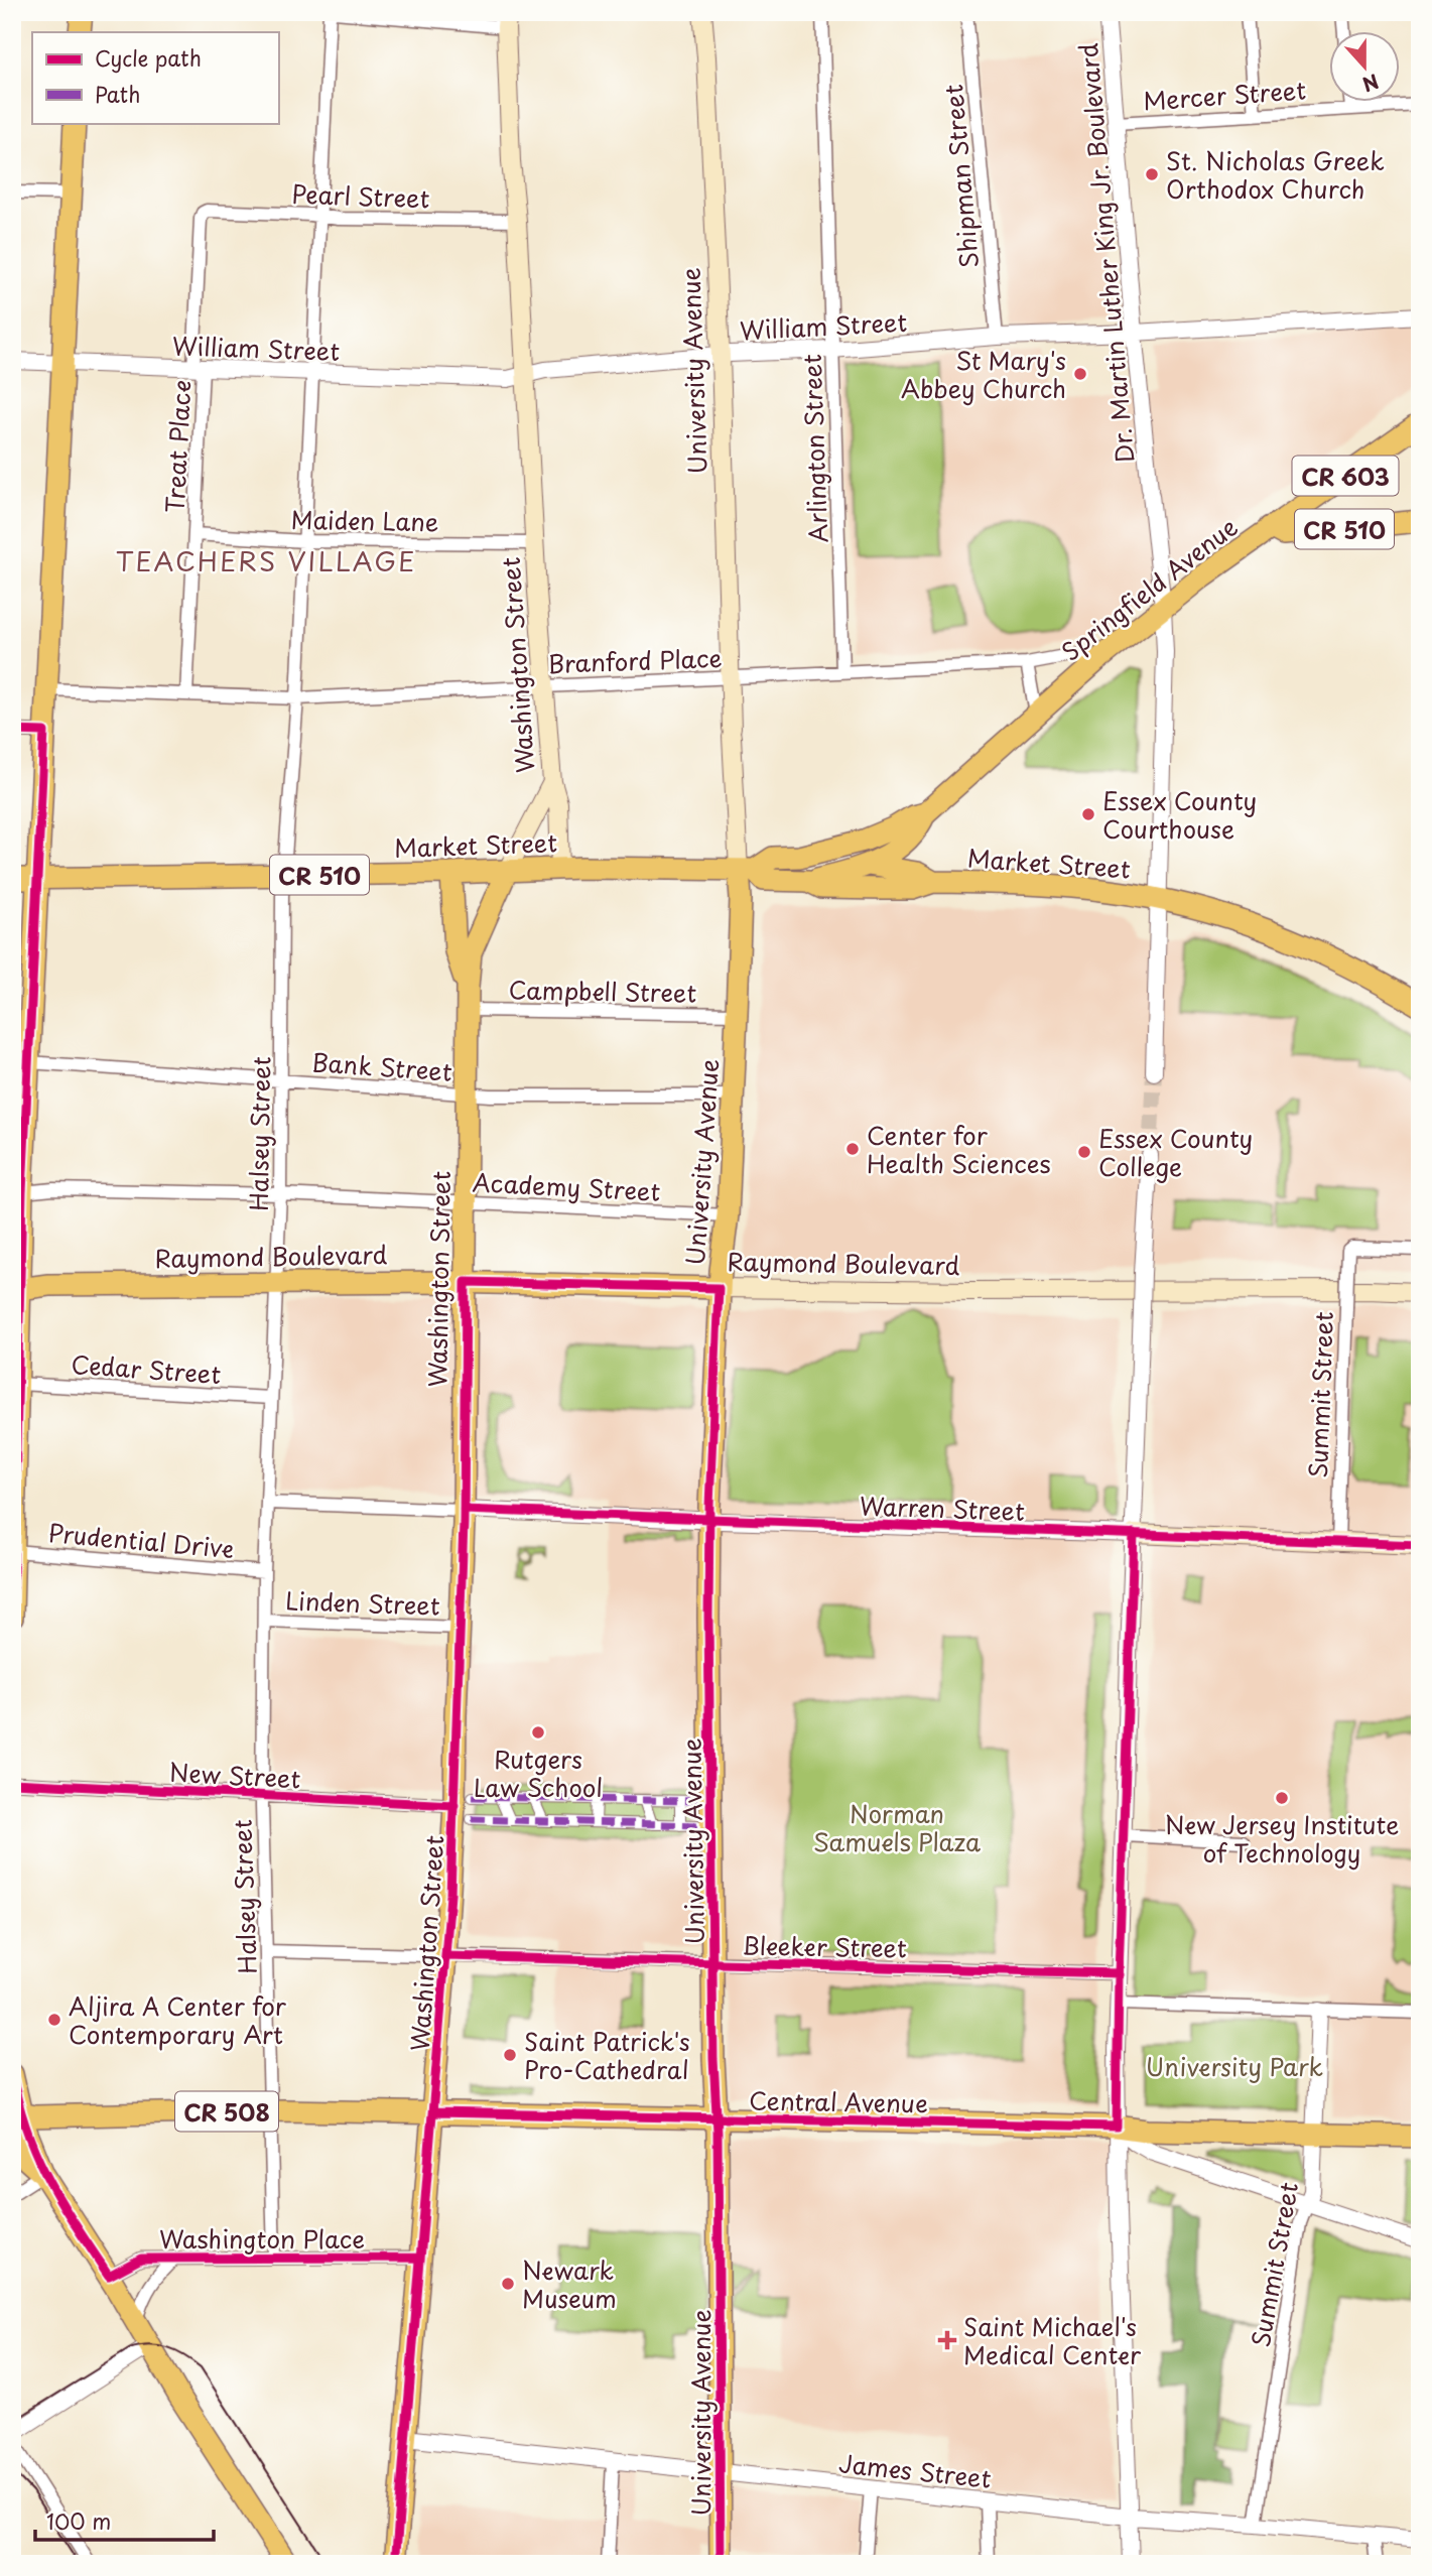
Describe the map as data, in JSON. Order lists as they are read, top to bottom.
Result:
{
  "streets": {
    "main road": [
      "University Avenue",
      "CR 603",
      "CR 510",
      "Springfield Avenue",
      "Washington Street",
      "Market Street",
      "Raymond Boulevard",
      "Warren Street",
      "Central Avenue",
      "CR 508"
    ],
    "street": [
      "Mercer Street",
      "Shipman Street",
      "Pearl Street",
      "Dr. Martin Luther King Jr. Boulevard",
      "William Street",
      "Treat Place",
      "Arlington Street",
      "Maiden Lane",
      "Branford Place",
      "Campbell Street",
      "Bank Street",
      "Halsey Street",
      "Academy Street",
      "Cedar Street",
      "Summit Street",
      "Prudential Drive",
      "Linden Street",
      "New Street",
      "Bleeker Street",
      "Washington Place",
      "James Street"
    ]
  },
  "crossings": [
    ["Mercer Street", "Dr. Martin Luther King Jr. Boulevard"],
    ["Shipman Street", "William Street"],
    ["Pearl Street", "Treat Place"],
    ["Pearl Street", "Washington Street"],
    ["Pearl Street", "Halsey Street"],
    ["Dr. Martin Luther King Jr. Boulevard", "William Street"],
    ["Dr. Martin Luther King Jr. Boulevard", "Springfield Avenue"],
    ["Dr. Martin Luther King Jr. Boulevard", "Market Street"],
    ["William Street", "University Avenue"],
    ["William Street", "Treat Place"],
    ["William Street", "Arlington Street"],
    ["William Street", "Washington Street"],
    ["William Street", "Halsey Street"],
    ["University Avenue", "Springfield Avenue"],
    ["University Avenue", "Branford Place"],
    ["University Avenue", "Market Street"],
    ["University Avenue", "Campbell Street"],
    ["University Avenue", "Bank Street"],
    ["University Avenue", "Academy Street"],
    ["University Avenue", "Raymond Boulevard"],
    ["University Avenue", "Warren Street"],
    ["University Avenue", "Bleeker Street"],
    ["University Avenue", "Central Avenue"],
    ["University Avenue", "James Street"],
    ["Treat Place", "Maiden Lane"],
    ["Treat Place", "Branford Place"],
    ["Arlington Street", "Branford Place"],
    ["Maiden Lane", "Washington Street"],
    ["Maiden Lane", "Halsey Street"],
    ["CR 510", "Springfield Avenue"],
    ["Springfield Avenue", "Branford Place"],
    ["Springfield Avenue", "Market Street"],
    ["Branford Place", "Washington Street"],
    ["Branford Place", "Halsey Street"],
    ["Washington Street", "Market Street"],
    ["Washington Street", "Campbell Street"],
    ["Washington Street", "Bank Street"],
    ["Washington Street", "Academy Street"],
    ["Washington Street", "Raymond Boulevard"],
    ["Washington Street", "Warren Street"],
    ["Washington Street", "Linden Street"],
    ["Washington Street", "New Street"],
    ["Washington Street", "Bleeker Street"],
    ["Washington Street", "Central Avenue"],
    ["Washington Street", "Washington Place"],
    ["Washington Street", "James Street"],
    ["Market Street", "Halsey Street"],
    ["Bank Street", "Halsey Street"],
    ["Halsey Street", "Academy Street"],
    ["Halsey Street", "Raymond Boulevard"],
    ["Halsey Street", "Cedar Street"],
    ["Halsey Street", "Warren Street"],
    ["Halsey Street", "Prudential Drive"],
    ["Halsey Street", "Linden Street"],
    ["Halsey Street", "New Street"],
    ["Halsey Street", "Bleeker Street"],
    ["Halsey Street", "Central Avenue"],
    ["Halsey Street", "Washington Place"],
    ["Summit Street", "Warren Street"],
    ["Summit Street", "Central Avenue"],
    ["Summit Street", "James Street"]
  ],
  "districts": ["TEACHERS VILLAGE"],
  "parks": ["Norman Samuels Plaza", "University Park"],
  "places": {
    "other": [
      "St. Nicholas Greek Orthodox Church",
      "St Mary's Abbey Church",
      "Essex County Courthouse",
      "Center for Health Sciences",
      "Essex County College",
      "Rutgers Law School",
      "New Jersey Institute of Technology",
      "Aljira A Center for Contemporary Art",
      "Saint Patrick's Pro-Cathedral",
      "Newark Museum"
    ],
    "health": ["Saint Michael's Medical Center"]
  },
  "legend": ["Cycle path", "Path"],
  "scale_bar": "100 m",
  "north": "bottom"
}
